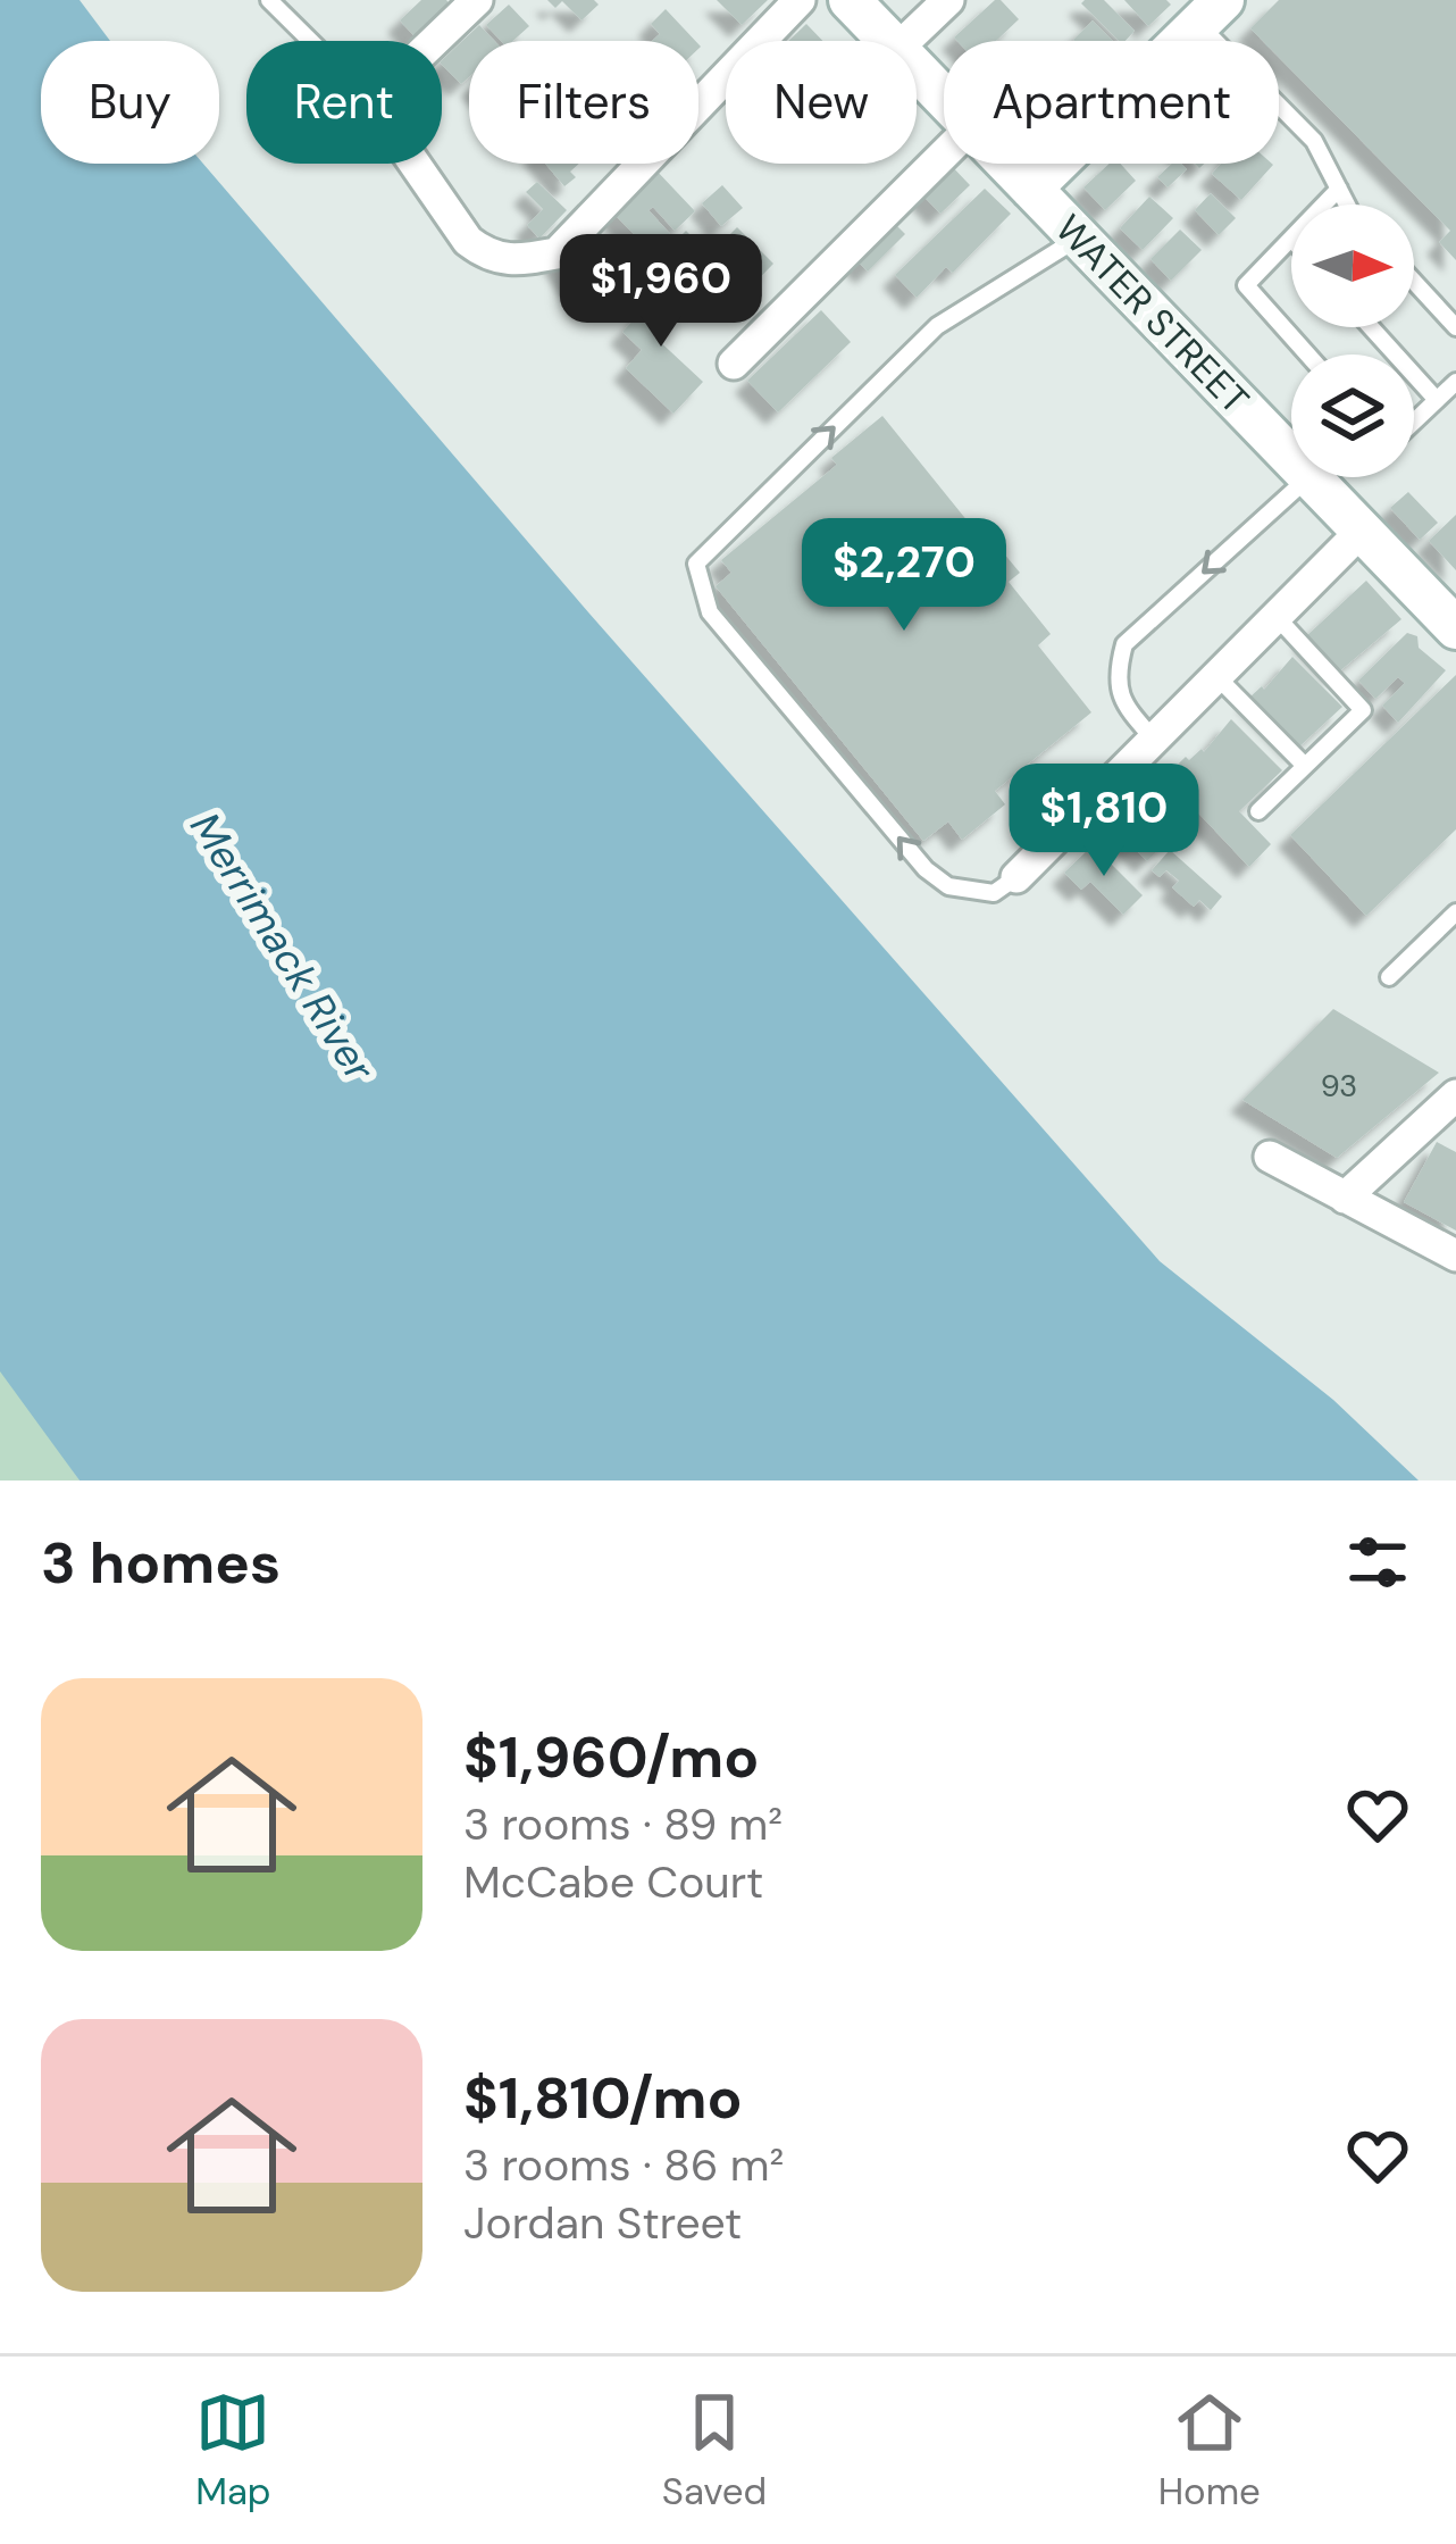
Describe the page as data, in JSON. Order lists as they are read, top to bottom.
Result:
{
  "streets": {
    "main road": ["WATER STREET"]
  },
  "water": ["Merrimack River"],
  "house_numbers": ["93"],
  "north": "right",
  "page": {
    "chip": [
      "Buy",
      "Rent",
      "Filters",
      "New",
      "Apartment"
    ],
    "price": ["$1,960", "$2,270", "$1,810"],
    "heading": "3 homes",
    "list": [
      {
        "name": "$1,960/mo",
        "note": "3 rooms · 89 m² · McCabe Court"
      },
      {
        "name": "$1,810/mo",
        "note": "3 rooms · 86 m² · Jordan Street"
      }
    ],
    "tabs": ["Map", "Saved", "Home"]
  }
}
